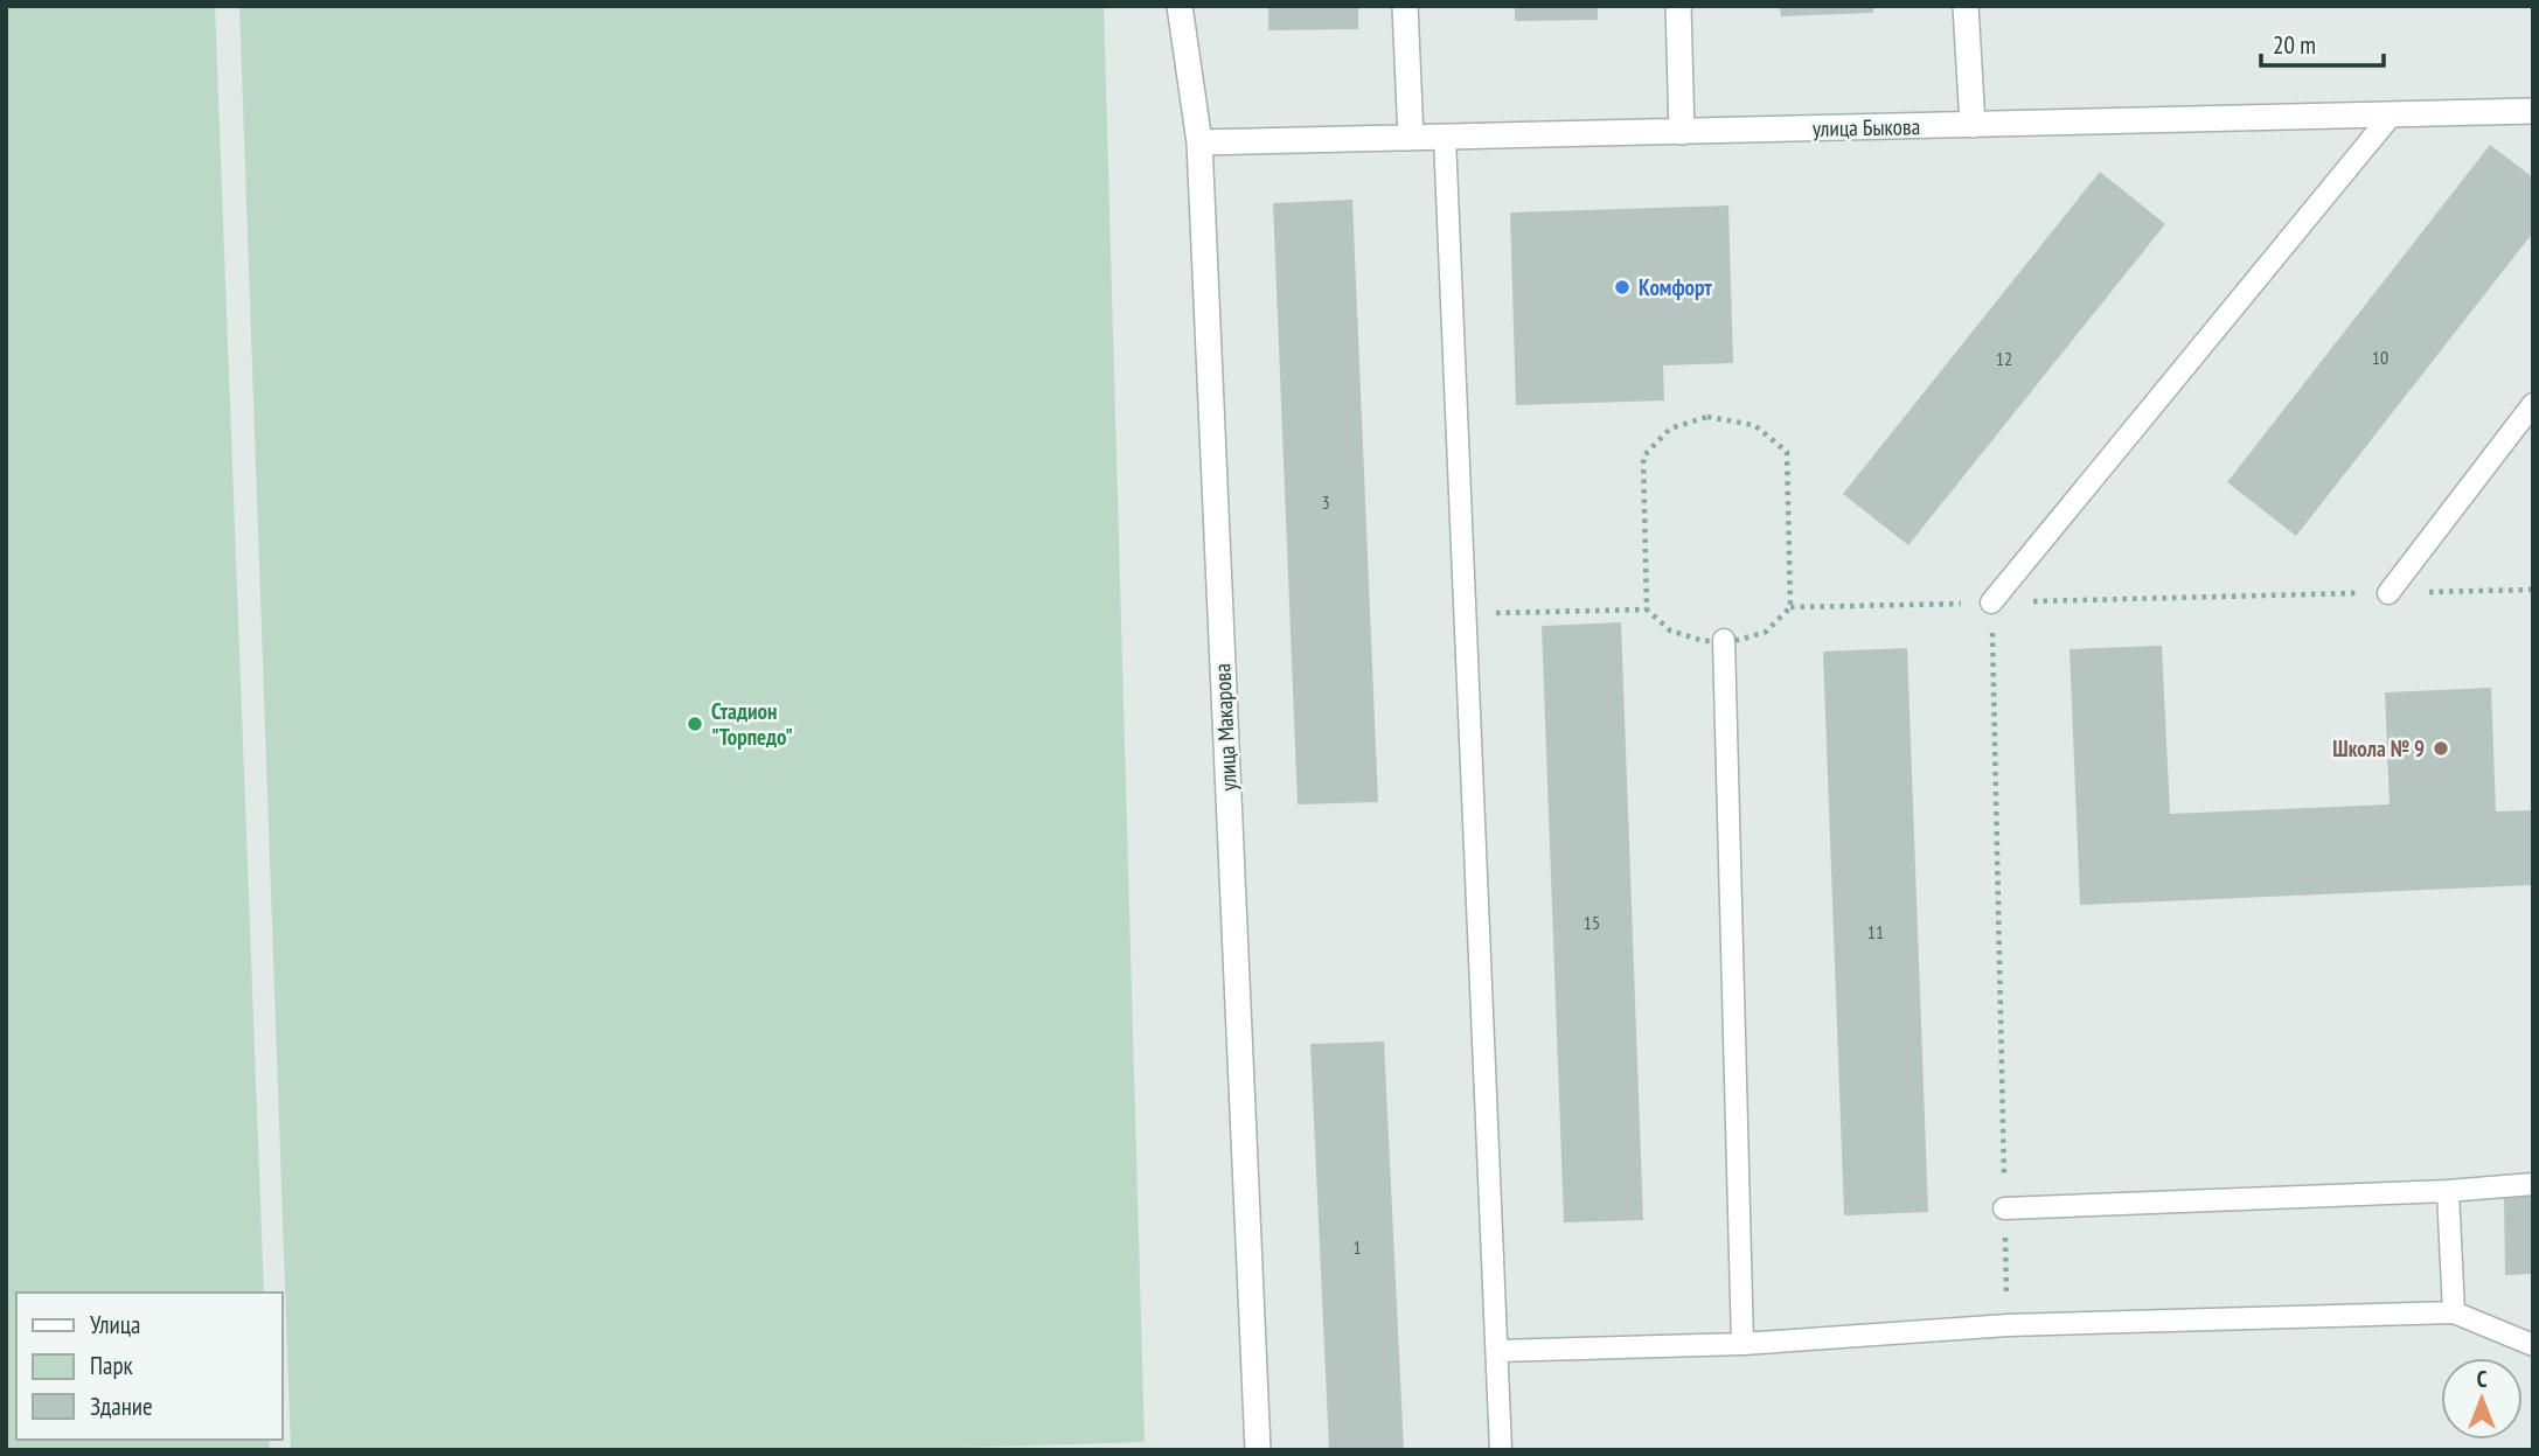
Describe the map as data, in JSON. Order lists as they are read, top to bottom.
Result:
{
  "streets": {
    "street": ["улица Быкова", "улица Макарова"]
  },
  "crossings": [
    ["улица Быкова", "улица Макарова"]
  ],
  "places": ["Комфорт", "Стадион \"Торпедо\"", "Школа № 9"],
  "house_numbers": [
    "10",
    "12",
    "3",
    "15",
    "11",
    "1"
  ],
  "legend": ["Улица", "Парк", "Здание"],
  "scale_bar": "20 m",
  "north": "top"
}
